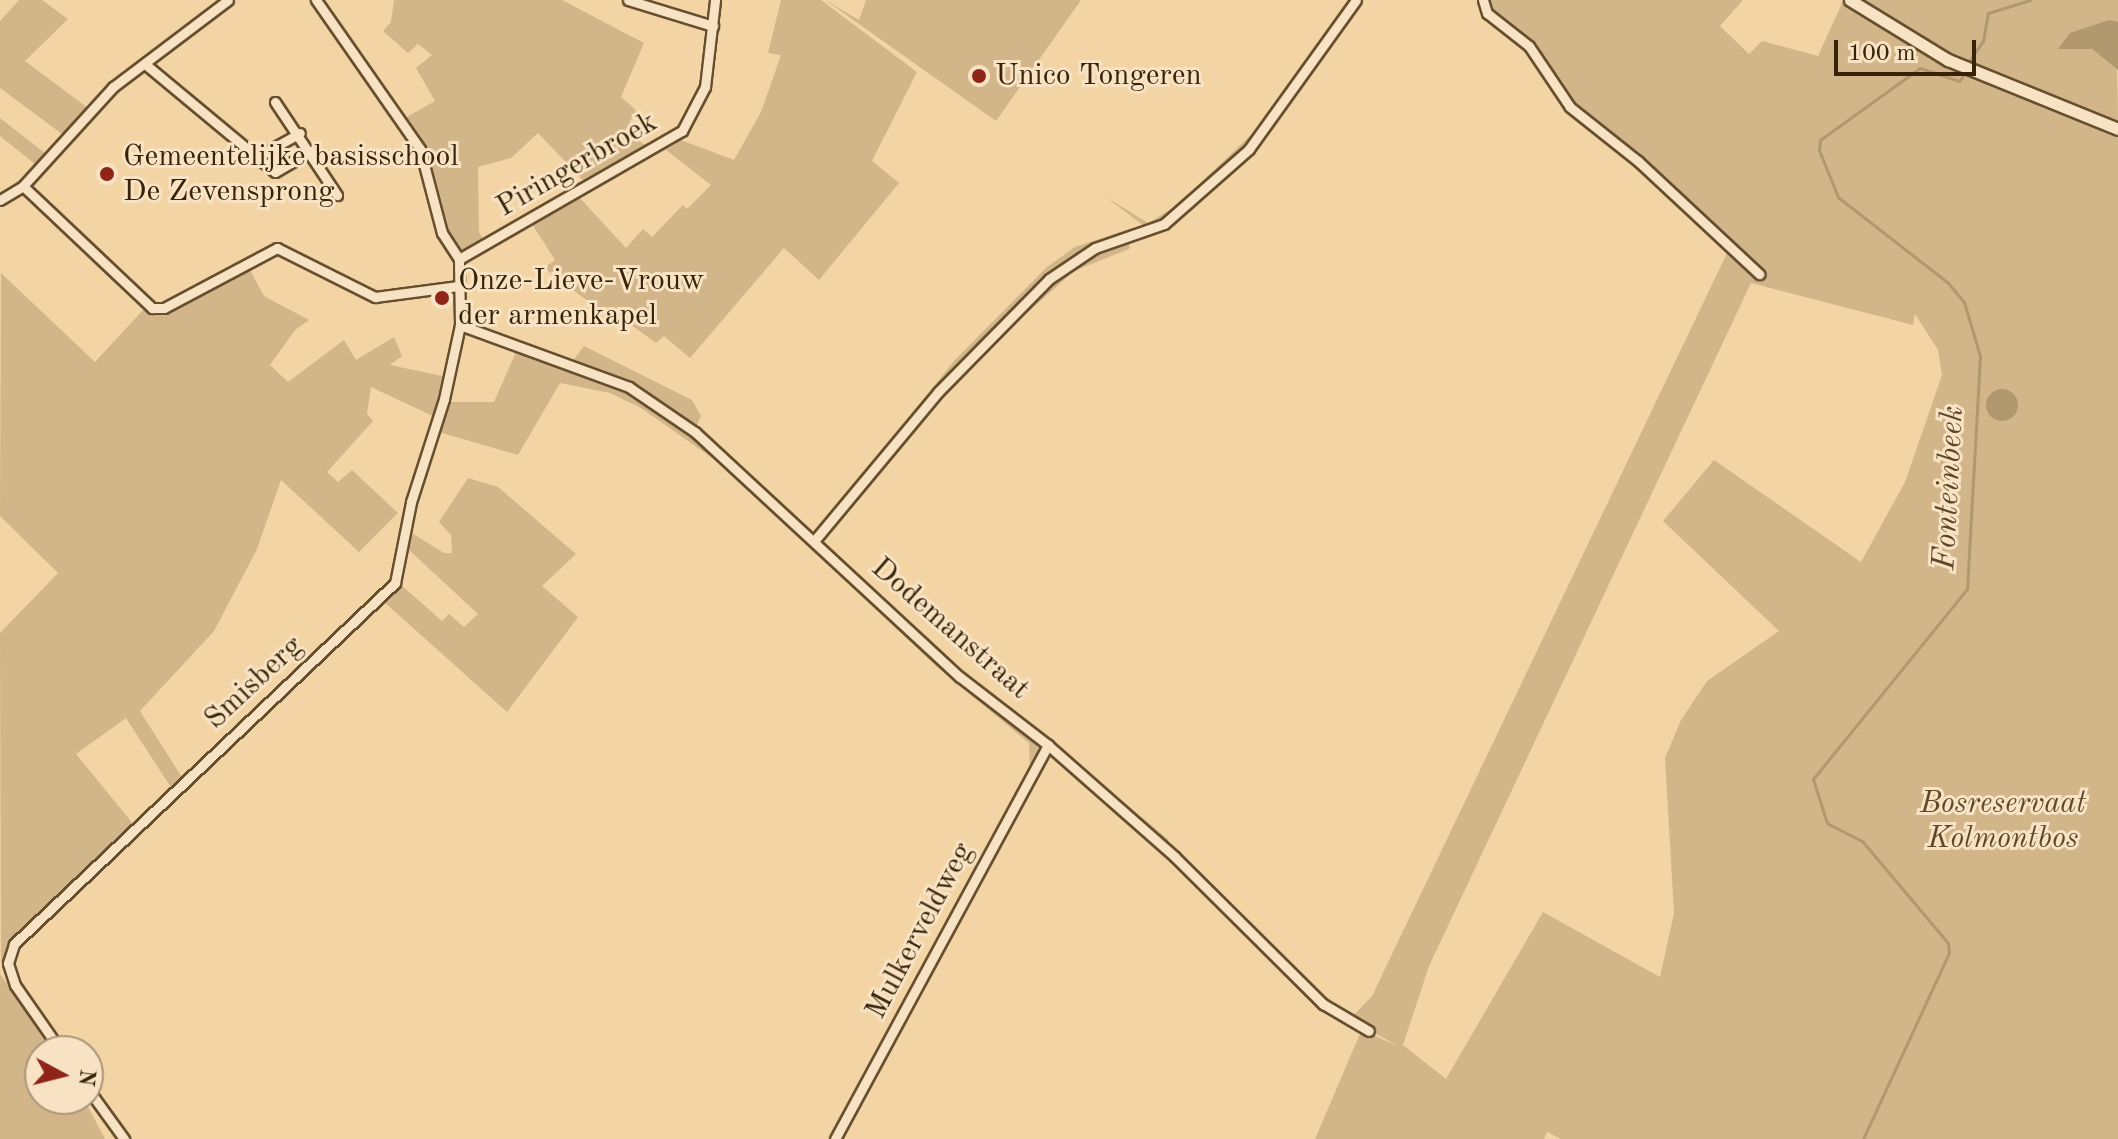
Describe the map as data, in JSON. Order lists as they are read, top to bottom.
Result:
{
  "streets": {
    "street": [
      "Piringerbroek",
      "Dodemanstraat",
      "Smisberg",
      "Mulkerveldweg"
    ]
  },
  "crossings": [
    ["Piringerbroek", "Smisberg"],
    ["Dodemanstraat", "Smisberg"],
    ["Dodemanstraat", "Mulkerveldweg"]
  ],
  "water": ["Fonteinbeek"],
  "parks": ["Bosreservaat Kolmontbos"],
  "places": ["Unico Tongeren", "Gemeentelijke basisschool De Zevensprong", "Onze-Lieve-Vrouw der armenkapel"],
  "scale_bar": "100 m",
  "north": "right"
}
